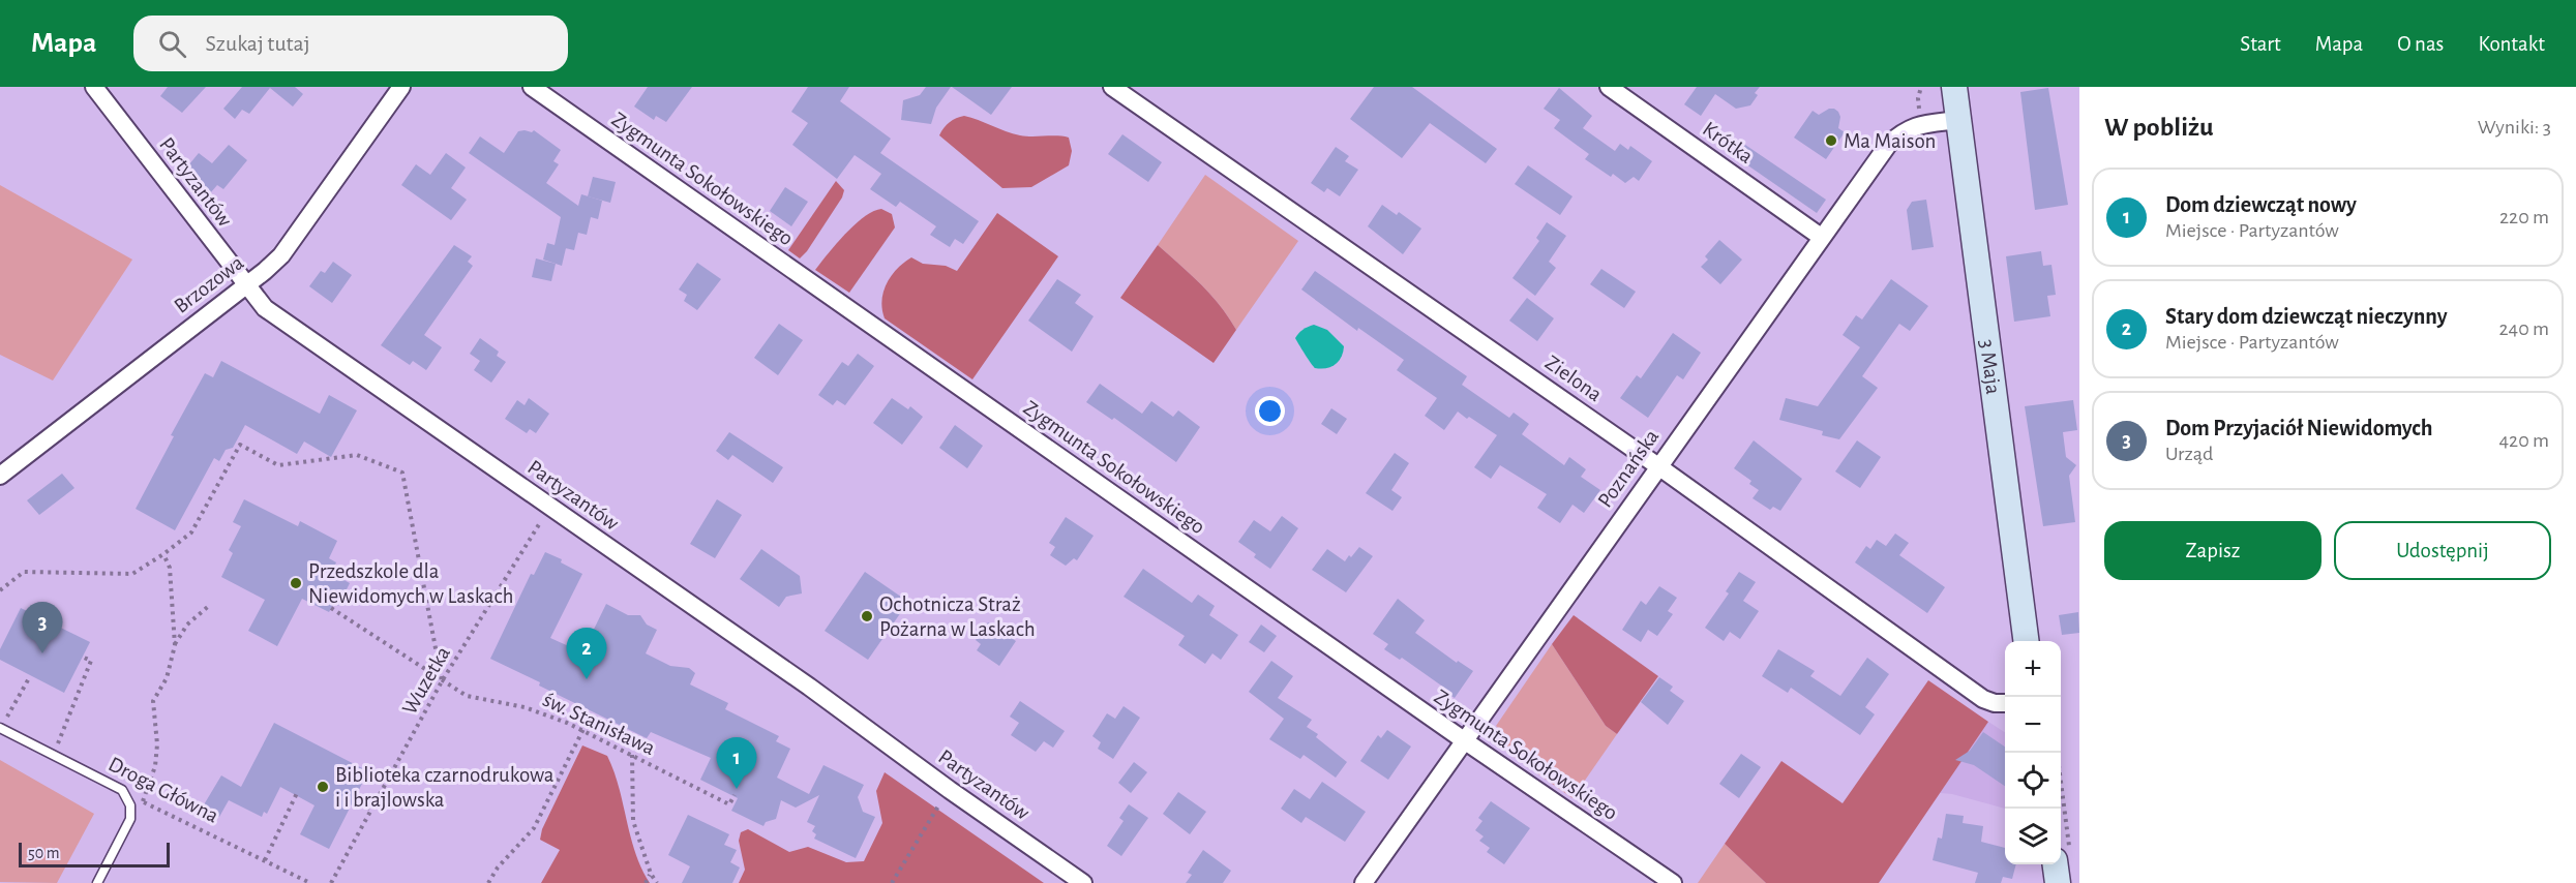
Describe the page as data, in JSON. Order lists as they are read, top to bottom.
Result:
{
  "streets": {
    "street": [
      "Krótka",
      "Zygmunta Sokołowskiego",
      "Partyzantów",
      "Brzozowa",
      "3 Maja",
      "Zielona",
      "Poznańska"
    ],
    "lane": ["Droga Główna"],
    "path": ["Wuzetka", "św. Stanisława"]
  },
  "crossings": [
    ["Krótka", "Poznańska"],
    ["Zygmunta Sokołowskiego", "Poznańska"],
    ["Partyzantów", "Brzozowa"],
    ["Partyzantów", "Wuzetka"],
    ["3 Maja", "Poznańska"],
    ["Zielona", "Poznańska"],
    ["Wuzetka", "św. Stanisława"]
  ],
  "places": [
    "Ma Maison",
    "Przedszkole dla Niewidomych w Laskach",
    "Ochotnicza Straż Pożarna w Laskach",
    "Biblioteka czarnodrukowa i i brajlowska"
  ],
  "scale_bar": "50 m",
  "page": {
    "header": "Mapa",
    "search": "Szukaj tutaj",
    "nav": [
      "Start",
      "Mapa",
      "O nas",
      "Kontakt"
    ],
    "heading": ["W pobliżu", "Wyniki: 3"],
    "list": [
      {
        "mark": "1",
        "name": "Dom dziewcząt nowy",
        "note": "Miejsce · Partyzantów",
        "value": "220 m"
      },
      {
        "mark": "2",
        "name": "Stary dom dziewcząt nieczynny",
        "note": "Miejsce · Partyzantów",
        "value": "240 m"
      },
      {
        "mark": "3",
        "name": "Dom Przyjaciół Niewidomych",
        "note": "Urząd",
        "value": "420 m"
      }
    ],
    "buttons": ["Zapisz", "Udostępnij"],
    "pins": ["3", "2", "1"],
    "map_buttons": ["+", "−"],
    "scale": "50 m"
  }
}
